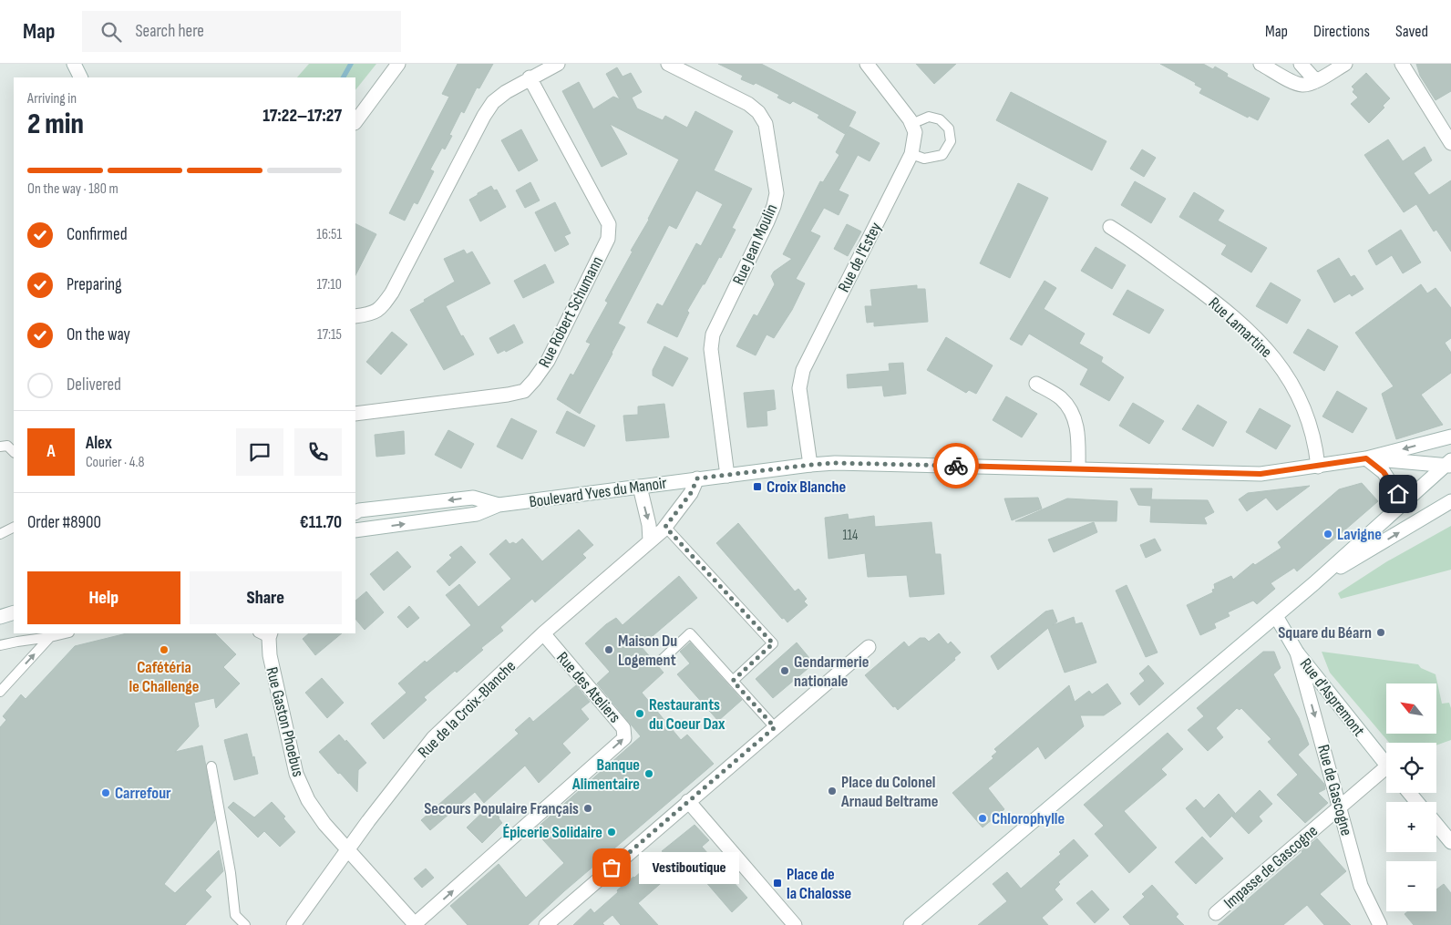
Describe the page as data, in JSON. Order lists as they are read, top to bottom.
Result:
{
  "streets": {
    "street": [
      "Rue Jean Moulin",
      "Rue de l'Estey",
      "Rue Robert Schumann",
      "Rue Lamartine",
      "Boulevard Yves du Manoir",
      "Rue des Ateliers",
      "Rue d'Aspremont",
      "Rue de la Croix-Blanche",
      "Rue Gaston Phoebus",
      "Rue de Gascogne",
      "Impasse de Gascogne"
    ]
  },
  "crossings": [
    ["Boulevard Yves du Manoir", "Rue de la Croix-Blanche"],
    ["Rue des Ateliers", "Rue de la Croix-Blanche"],
    ["Rue des Ateliers", "Rue Gaston Phoebus"],
    ["Rue d'Aspremont", "Rue de Gascogne"],
    ["Rue de la Croix-Blanche", "Rue Gaston Phoebus"],
    ["Rue de Gascogne", "Impasse de Gascogne"]
  ],
  "one_way": ["Rue de Gascogne"],
  "places": {
    "transit": ["Croix Blanche", "Place de la Chalosse"],
    "other": [
      "Lavigne",
      "Square du Béarn",
      "Cafétéria le Challenge",
      "Maison Du Logement",
      "Gendarmerie nationale",
      "Restaurants du Coeur Dax",
      "Banque Alimentaire",
      "Place du Colonel Arnaud Beltrame",
      "Carrefour",
      "Secours Populaire Français",
      "Chlorophylle",
      "Épicerie Solidaire",
      "Vestiboutique"
    ]
  },
  "house_numbers": ["114"],
  "north": "top left",
  "page": {
    "header": "Map",
    "search": "Search here",
    "nav": ["Map", "Directions", "Saved"],
    "heading": ["2 min", "Arriving in", "17:22–17:27"],
    "panel": [
      "Alex",
      "Courier · 4.8",
      "Order #8900",
      "€11.70"
    ],
    "bar": "On the way · 180 m",
    "list": [
      ["Confirmed", "16:51"],
      ["Preparing", "17:10"],
      ["On the way", "17:15"],
      "Delivered"
    ],
    "round": "A",
    "buttons": ["Help", "Share"],
    "map_buttons": ["+", "−"],
    "bubble": "Vestiboutique"
  }
}
